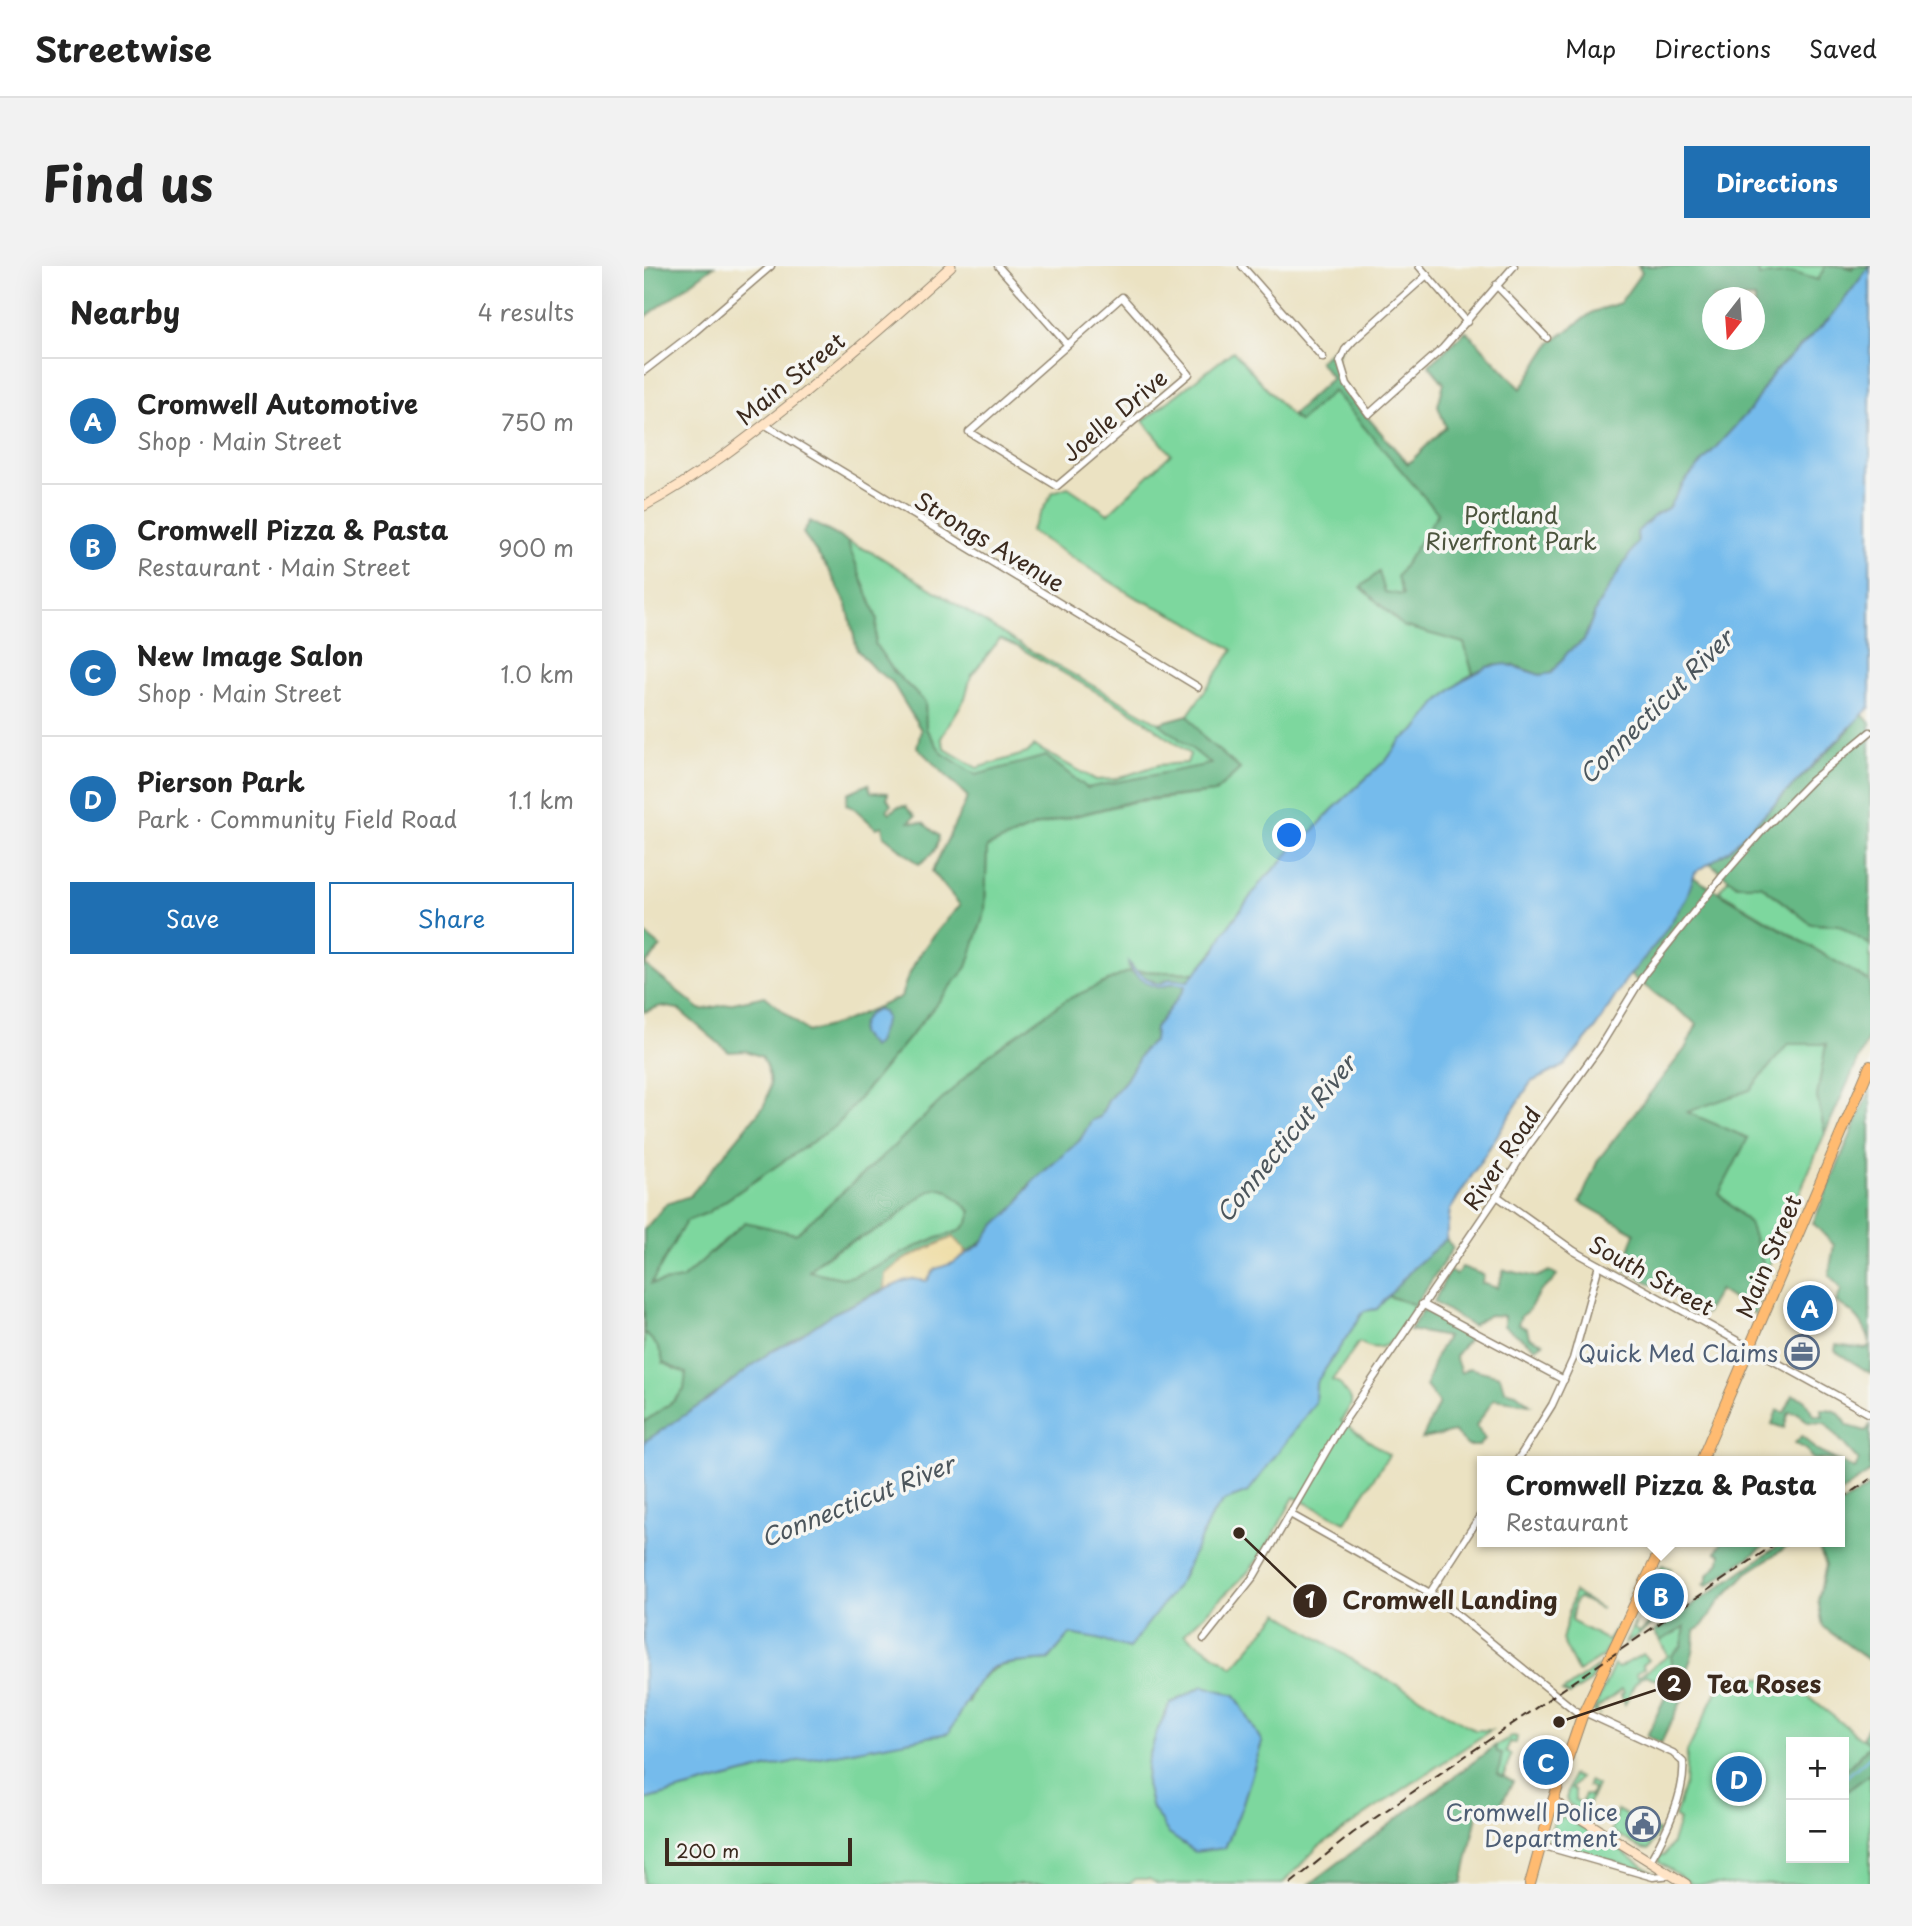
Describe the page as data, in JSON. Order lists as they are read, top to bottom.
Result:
{
  "streets": {
    "main road": ["Main Street"],
    "street": [
      "Joelle Drive",
      "Strongs Avenue",
      "River Road",
      "South Street"
    ]
  },
  "crossings": [
    ["Main Street", "Strongs Avenue"],
    ["Main Street", "South Street"],
    ["River Road", "South Street"]
  ],
  "water": ["Connecticut River"],
  "parks": ["Portland Riverfront Park"],
  "places": {
    "office": ["Quick Med Claims"],
    "other": ["Cromwell Landing", "Tea Roses"],
    "public building": ["Cromwell Police Department"]
  },
  "scale_bar": "200 m",
  "north": "bottom",
  "page": {
    "header": "Streetwise",
    "nav": ["Map", "Directions", "Saved"],
    "title": "Find us",
    "buttons": [
      "Directions",
      ["Save", "Share"]
    ],
    "heading": ["Nearby", "4 results"],
    "list": [
      {
        "mark": "A",
        "name": "Cromwell Automotive",
        "note": "Shop · Main Street",
        "value": "750 m"
      },
      {
        "mark": "B",
        "name": "Cromwell Pizza & Pasta",
        "note": "Restaurant · Main Street",
        "value": "900 m"
      },
      {
        "mark": "C",
        "name": "New Image Salon",
        "note": "Shop · Main Street",
        "value": "1.0 km"
      },
      {
        "mark": "D",
        "name": "Pierson Park",
        "note": "Park · Community Field Road",
        "value": "1.1 km"
      }
    ],
    "pins": [
      "A",
      "B",
      "C",
      "D"
    ],
    "popup": ["Cromwell Pizza & Pasta", "Restaurant"],
    "map_buttons": ["+", "−"],
    "scale": "200 m"
  }
}
